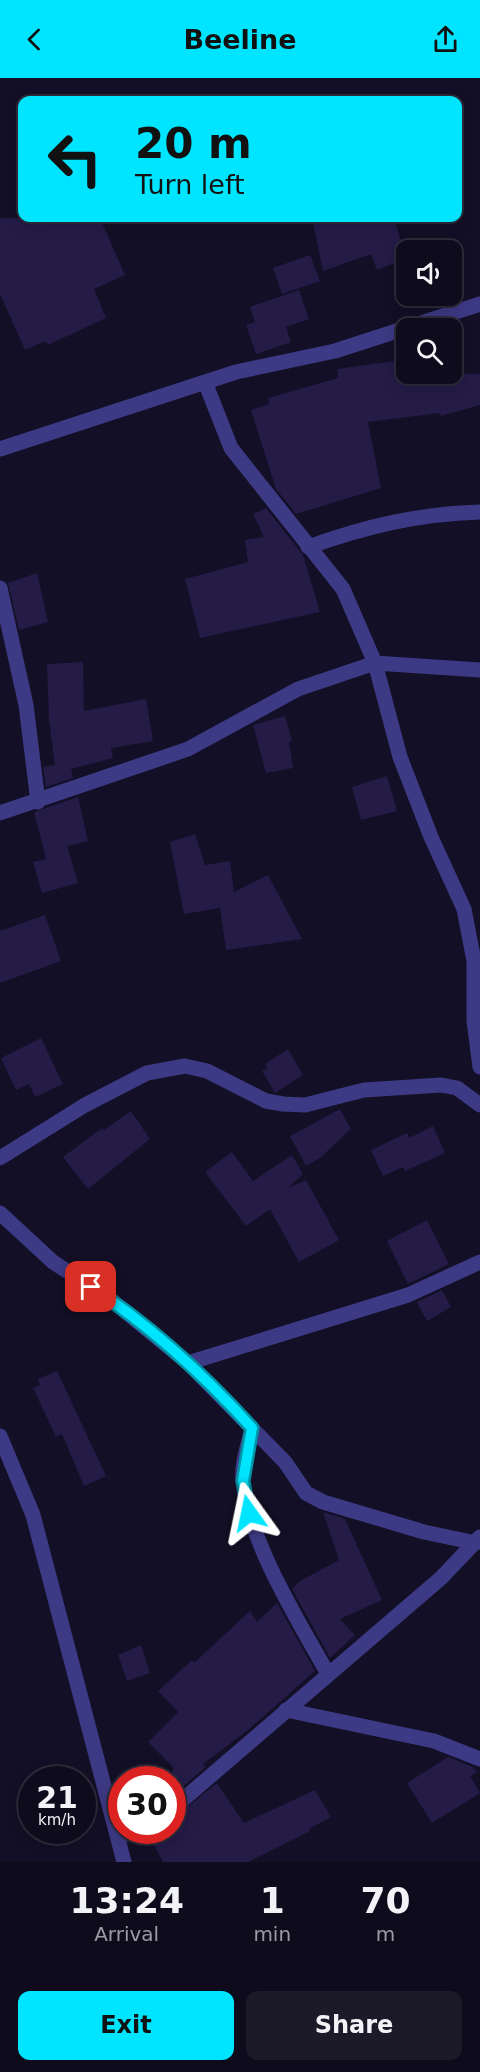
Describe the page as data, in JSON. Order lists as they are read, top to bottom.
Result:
{
  "page": {
    "header": "Beeline",
    "turn": ["20 m", "Turn left"],
    "speed": "21 km/h",
    "limit": "30",
    "eta": [
      "13:24",
      "Arrival",
      "1",
      "min",
      "70",
      "m"
    ],
    "buttons": ["Exit", "Share"]
  }
}
